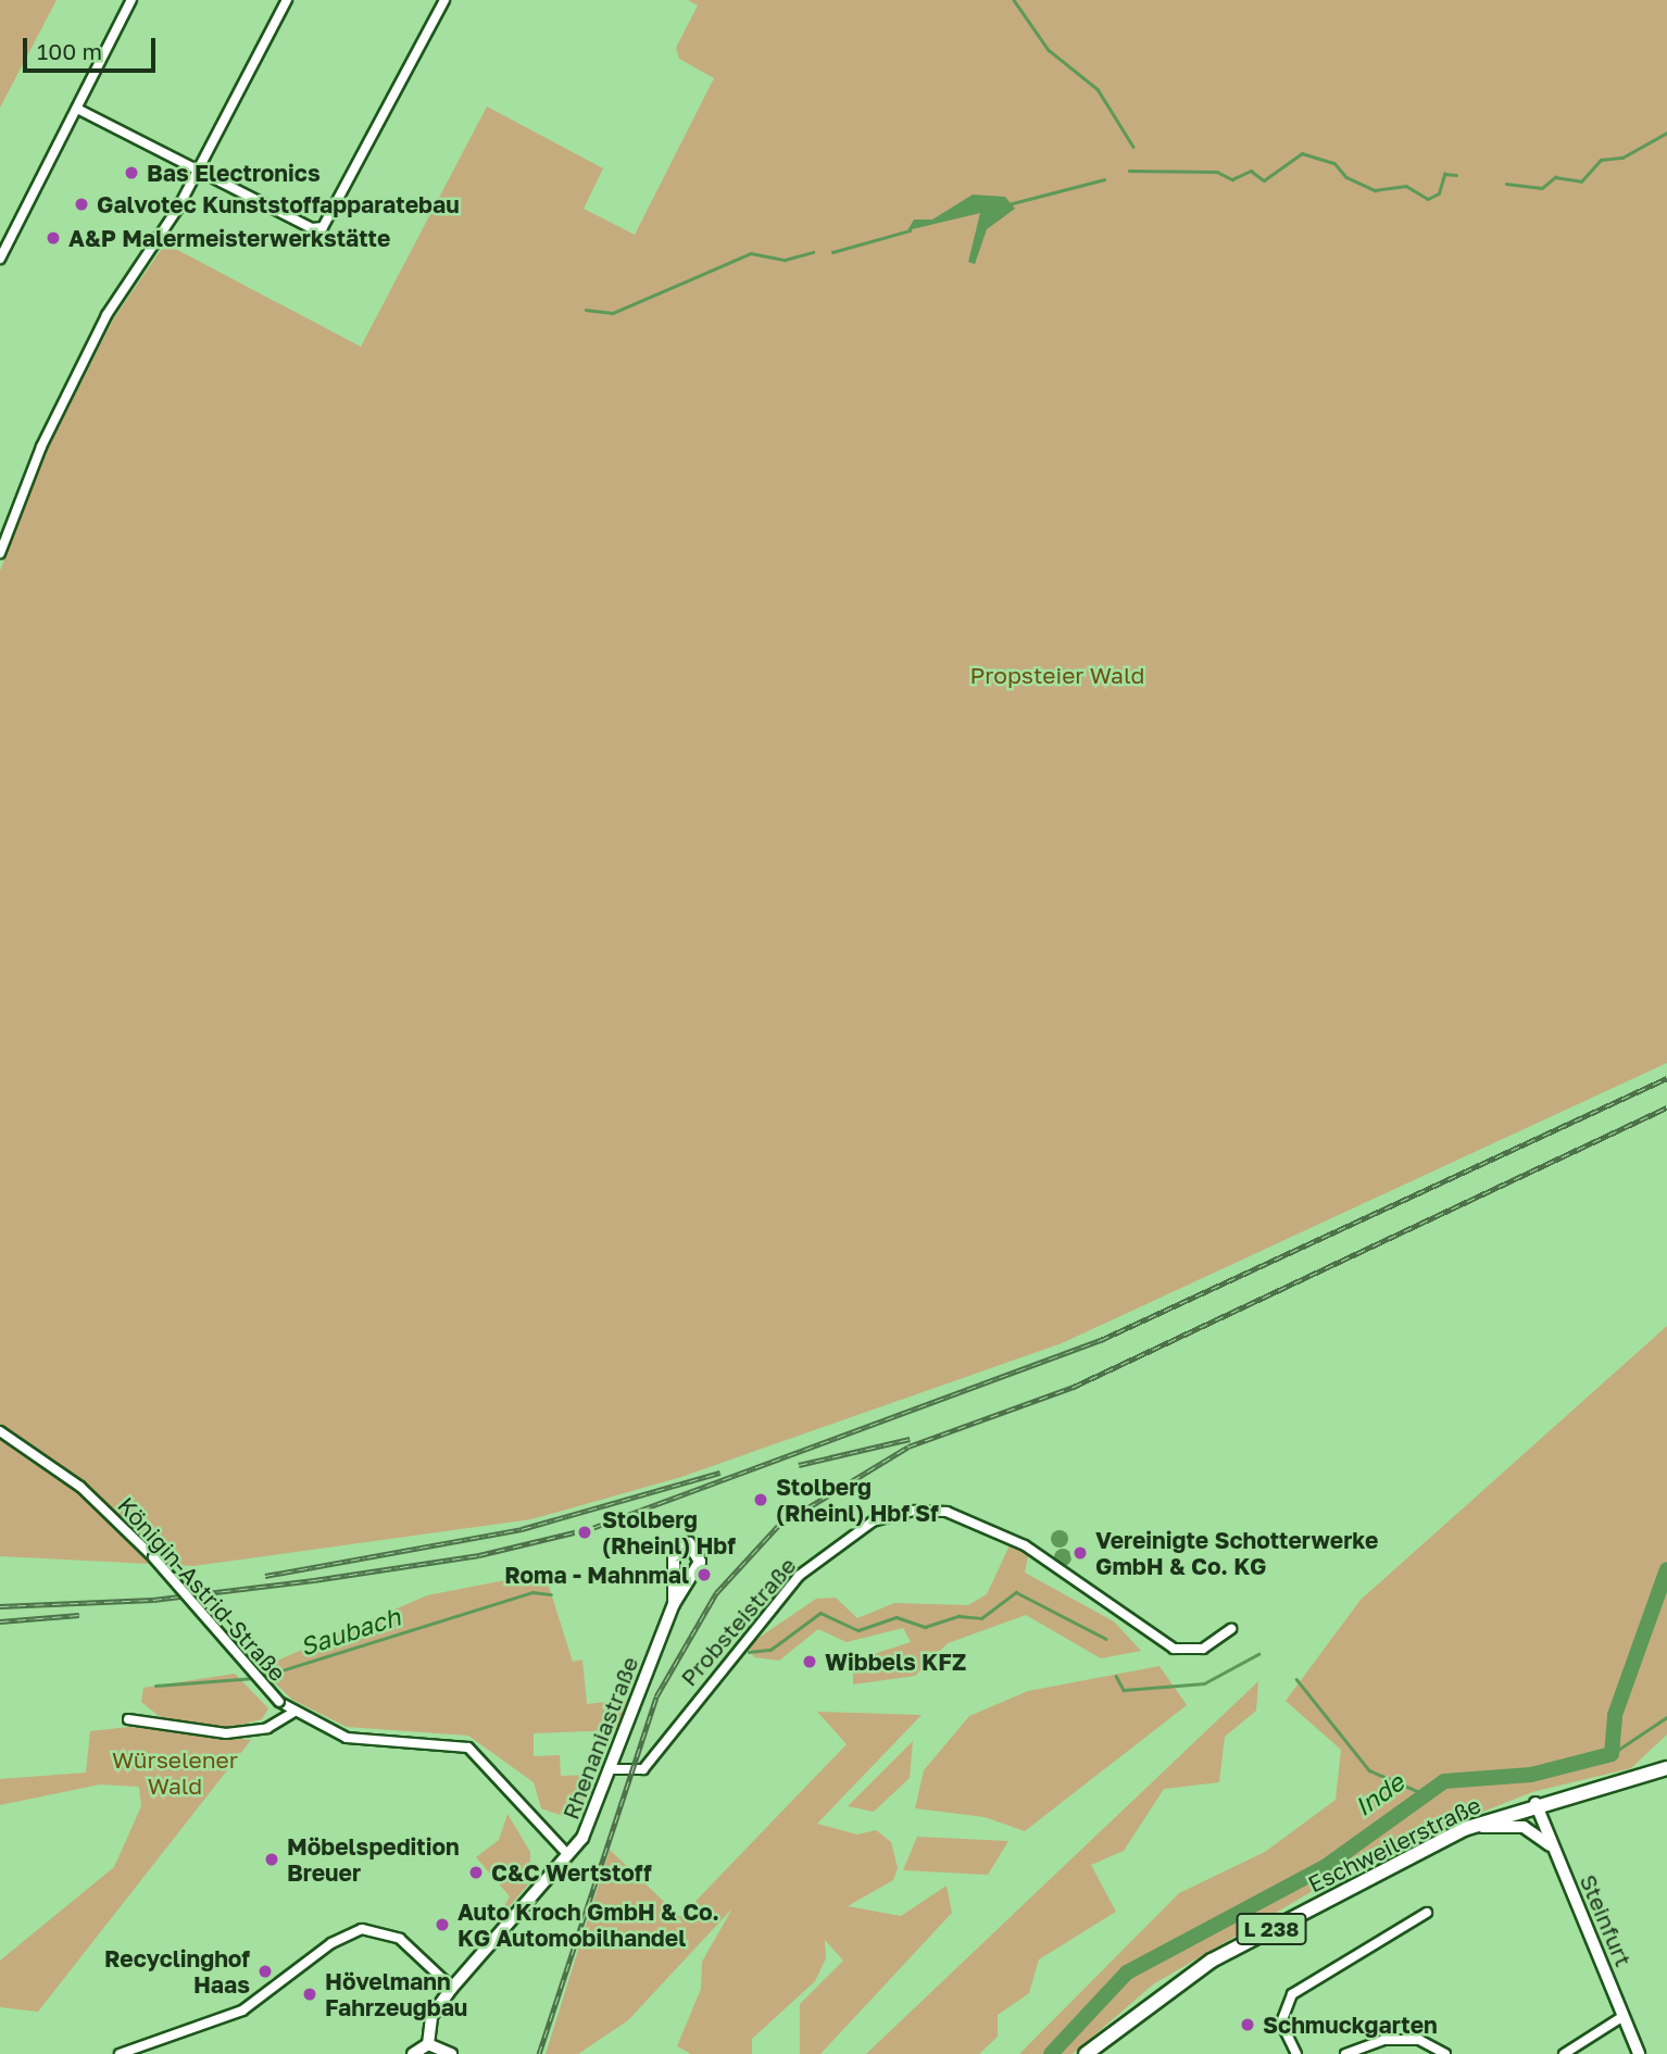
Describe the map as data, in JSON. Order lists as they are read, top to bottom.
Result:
{
  "streets": {
    "main road": ["Eschweilerstraße", "L 238"],
    "street": [
      "Königin-Astrid-Straße",
      "Probsteistraße",
      "Rhenaniastraße",
      "Steinfurt"
    ]
  },
  "crossings": [
    ["Königin-Astrid-Straße", "Rhenaniastraße"],
    ["Probsteistraße", "Rhenaniastraße"],
    ["Eschweilerstraße", "Steinfurt"]
  ],
  "water": ["Saubach", "Inde"],
  "parks": ["Propsteier Wald", "Würselener Wald"],
  "places": [
    "Bas Electronics",
    "Galvotec Kunststoffapparatebau",
    "A&P Malermeisterwerkstätte",
    "Stolberg (Rheinl) Hbf Sf",
    "Stolberg (Rheinl) Hbf",
    "Vereinigte Schotterwerke GmbH & Co. KG",
    "Roma - Mahnmal",
    "Wibbels KFZ",
    "Möbelspedition Breuer",
    "C&C Wertstoff",
    "Auto Kroch GmbH & Co. KG Automobilhandel",
    "Recyclinghof Haas",
    "Hövelmann Fahrzeugbau",
    "Schmuckgarten"
  ],
  "scale_bar": "100 m"
}
